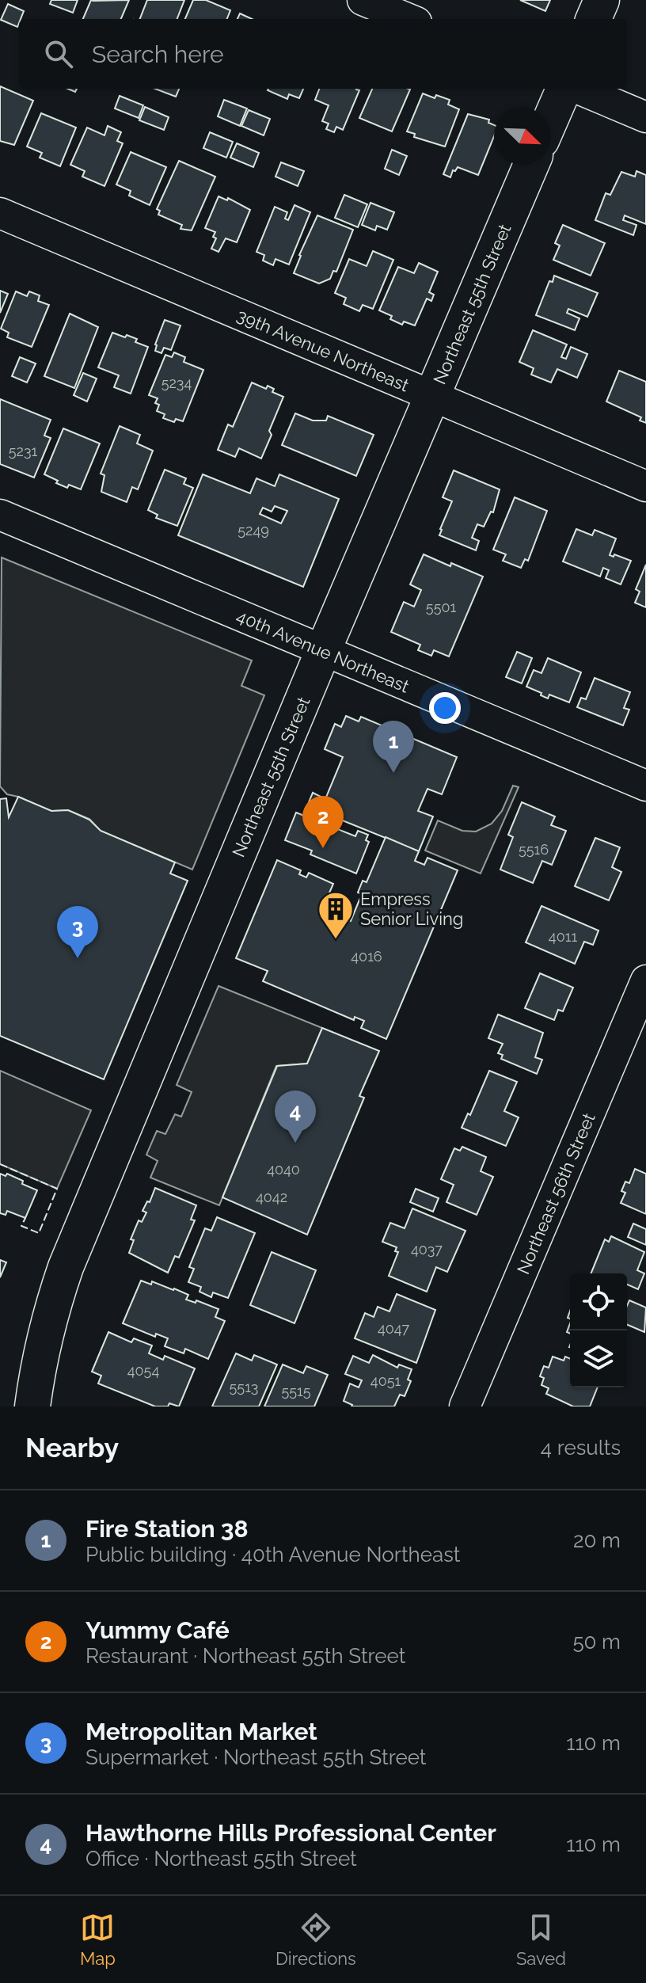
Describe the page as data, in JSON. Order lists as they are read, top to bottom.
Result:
{
  "streets": {
    "main road": ["Northeast 55th Street"],
    "street": ["39th Avenue Northeast", "40th Avenue Northeast", "Northeast 56th Street"]
  },
  "crossings": [
    ["Northeast 55th Street", "39th Avenue Northeast"],
    ["Northeast 55th Street", "40th Avenue Northeast"]
  ],
  "places": {
    "building": ["Empress Senior Living"]
  },
  "house_numbers": [
    "5234",
    "5231",
    "5249",
    "5501",
    "5516",
    "4011",
    "4016",
    "4040",
    "4042",
    "4037",
    "4047",
    "4054",
    "4051",
    "5513",
    "5515"
  ],
  "north": "bottom right",
  "page": {
    "search": "Search here",
    "pins": [
      "1",
      "2",
      "3",
      "4"
    ],
    "heading": ["Nearby", "4 results"],
    "list": [
      {
        "mark": "1",
        "name": "Fire Station 38",
        "note": "Public building · 40th Avenue Northeast",
        "value": "20 m"
      },
      {
        "mark": "2",
        "name": "Yummy Café",
        "note": "Restaurant · Northeast 55th Street",
        "value": "50 m"
      },
      {
        "mark": "3",
        "name": "Metropolitan Market",
        "note": "Supermarket · Northeast 55th Street",
        "value": "110 m"
      },
      {
        "mark": "4",
        "name": "Hawthorne Hills Professional Center",
        "note": "Office · Northeast 55th Street",
        "value": "110 m"
      }
    ],
    "nav": ["Map", "Directions", "Saved"]
  }
}
